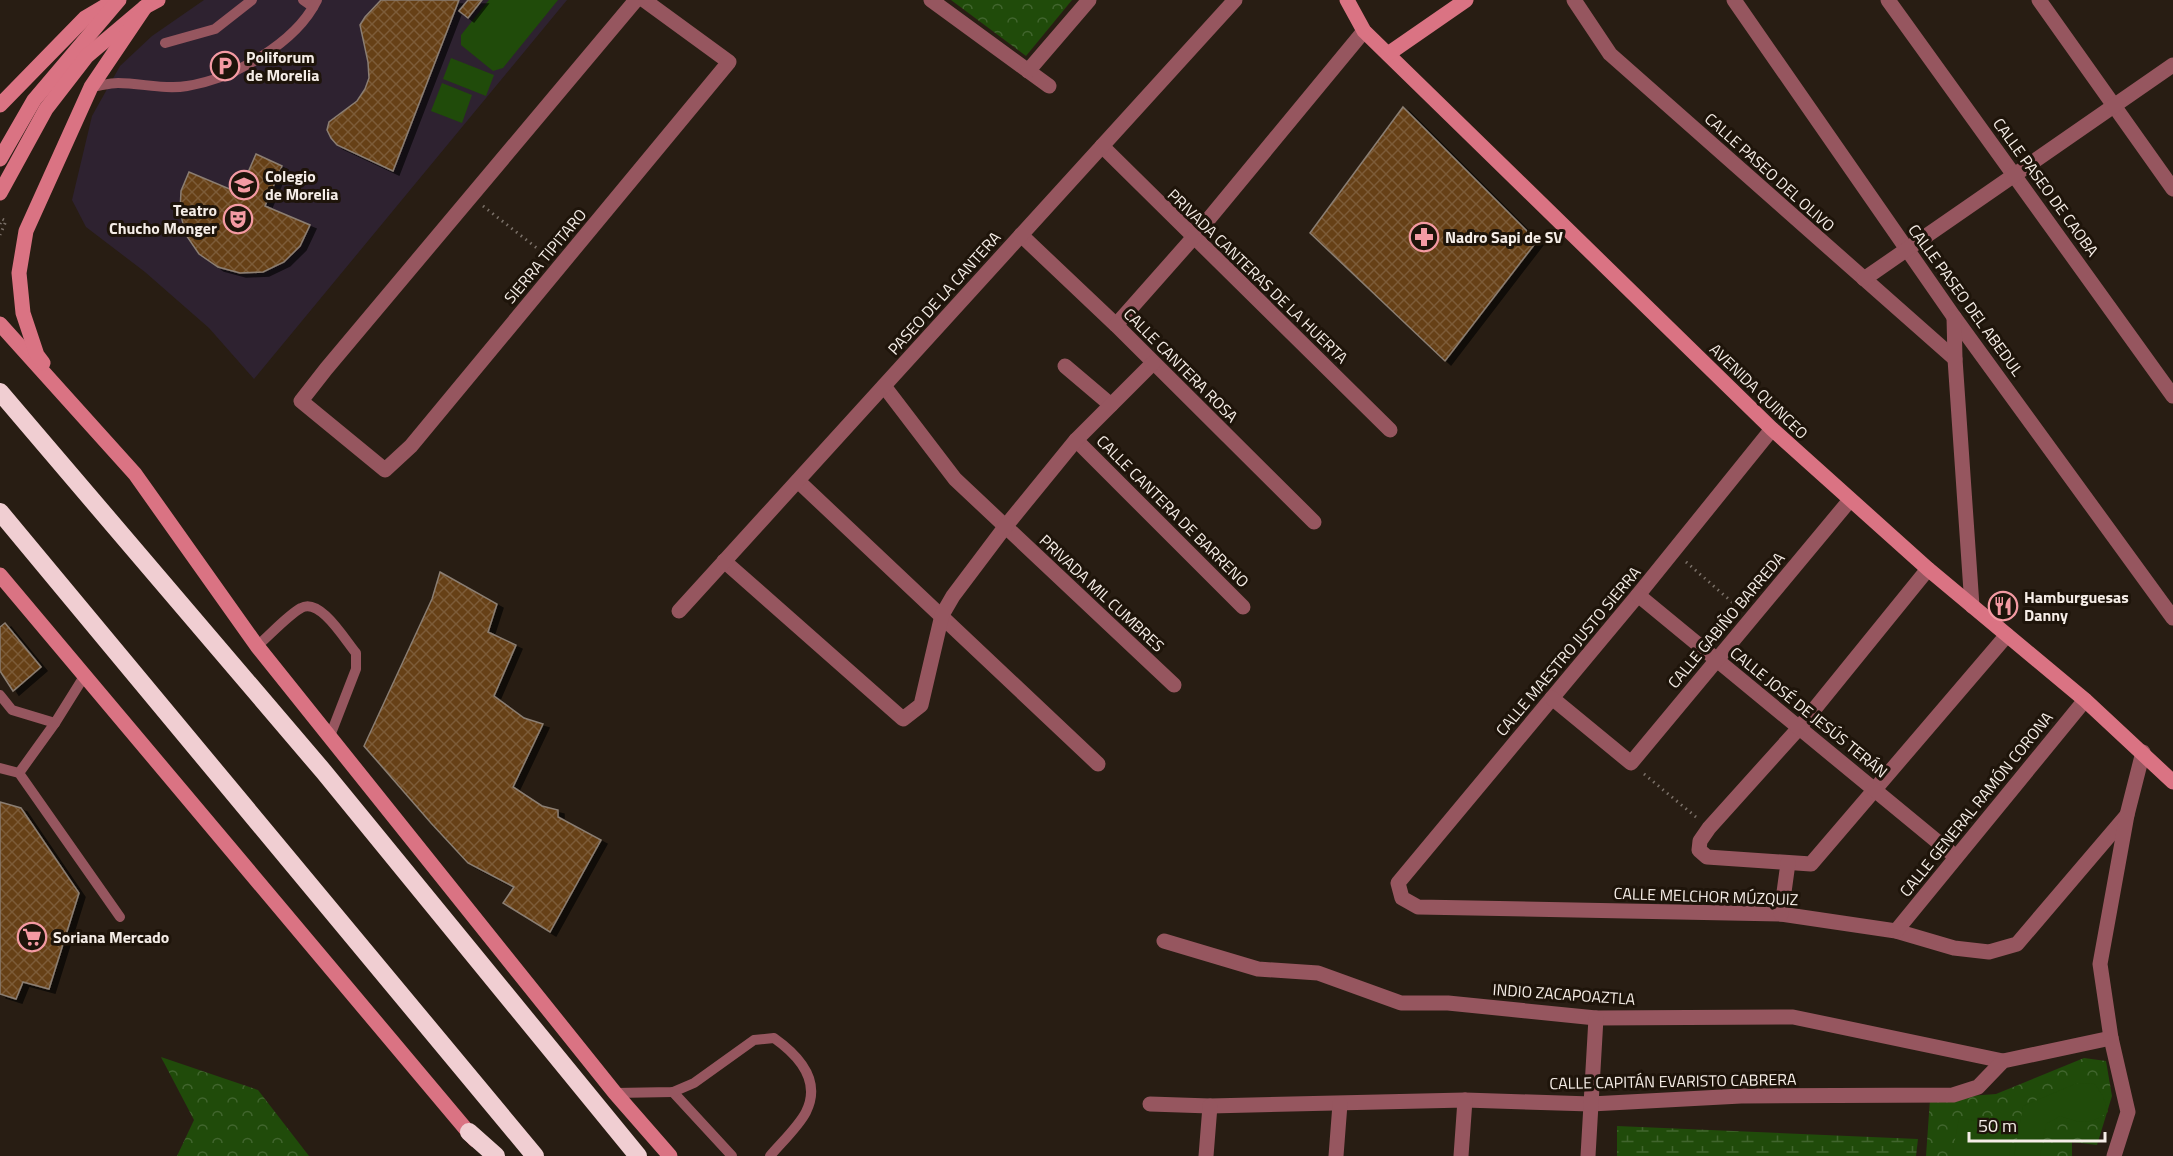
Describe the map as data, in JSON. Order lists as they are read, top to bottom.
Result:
{
  "streets": {
    "main road": ["AVENIDA QUINCEO"],
    "street": [
      "CALLE PASEO DEL OLIVO",
      "CALLE PASEO DE CAOBA",
      "SIERRA TIPITARO",
      "PRIVADA CANTERAS DE LA HUERTA",
      "PASEO DE LA CANTERA",
      "CALLE PASEO DEL ABEDUL",
      "CALLE CANTERA ROSA",
      "CALLE CANTERA DE BARRENO",
      "PRIVADA MIL CUMBRES",
      "CALLE GABIÑO BARREDA",
      "CALLE MAESTRO JUSTO SIERRA",
      "CALLE JOSÉ DE JESÚS TERÁN",
      "CALLE GENERAL RAMÓN CORONA",
      "CALLE MELCHOR MÚZQUIZ",
      "INDIO ZACAPOAZTLA",
      "CALLE CAPITÁN EVARISTO CABRERA"
    ]
  },
  "crossings": [
    ["PRIVADA CANTERAS DE LA HUERTA", "PASEO DE LA CANTERA"],
    ["PASEO DE LA CANTERA", "CALLE CANTERA ROSA"],
    ["PASEO DE LA CANTERA", "PRIVADA MIL CUMBRES"],
    ["AVENIDA QUINCEO", "CALLE GABIÑO BARREDA"],
    ["AVENIDA QUINCEO", "CALLE MAESTRO JUSTO SIERRA"],
    ["AVENIDA QUINCEO", "CALLE GENERAL RAMÓN CORONA"],
    ["CALLE GABIÑO BARREDA", "CALLE JOSÉ DE JESÚS TERÁN"],
    ["CALLE MAESTRO JUSTO SIERRA", "CALLE JOSÉ DE JESÚS TERÁN"],
    ["CALLE MAESTRO JUSTO SIERRA", "CALLE MELCHOR MÚZQUIZ"],
    ["CALLE JOSÉ DE JESÚS TERÁN", "CALLE GENERAL RAMÓN CORONA"],
    ["CALLE GENERAL RAMÓN CORONA", "CALLE MELCHOR MÚZQUIZ"],
    ["INDIO ZACAPOAZTLA", "CALLE CAPITÁN EVARISTO CABRERA"]
  ],
  "places": {
    "parking": ["Poliforum de Morelia"],
    "school or university": ["Colegio de Morelia"],
    "theatre": ["Teatro Chucho Monger"],
    "pharmacy": ["Nadro Sapi de SV"],
    "restaurant": ["Hamburguesas Danny"],
    "supermarket": ["Soriana Mercado"]
  },
  "scale_bar": "50 m"
}
